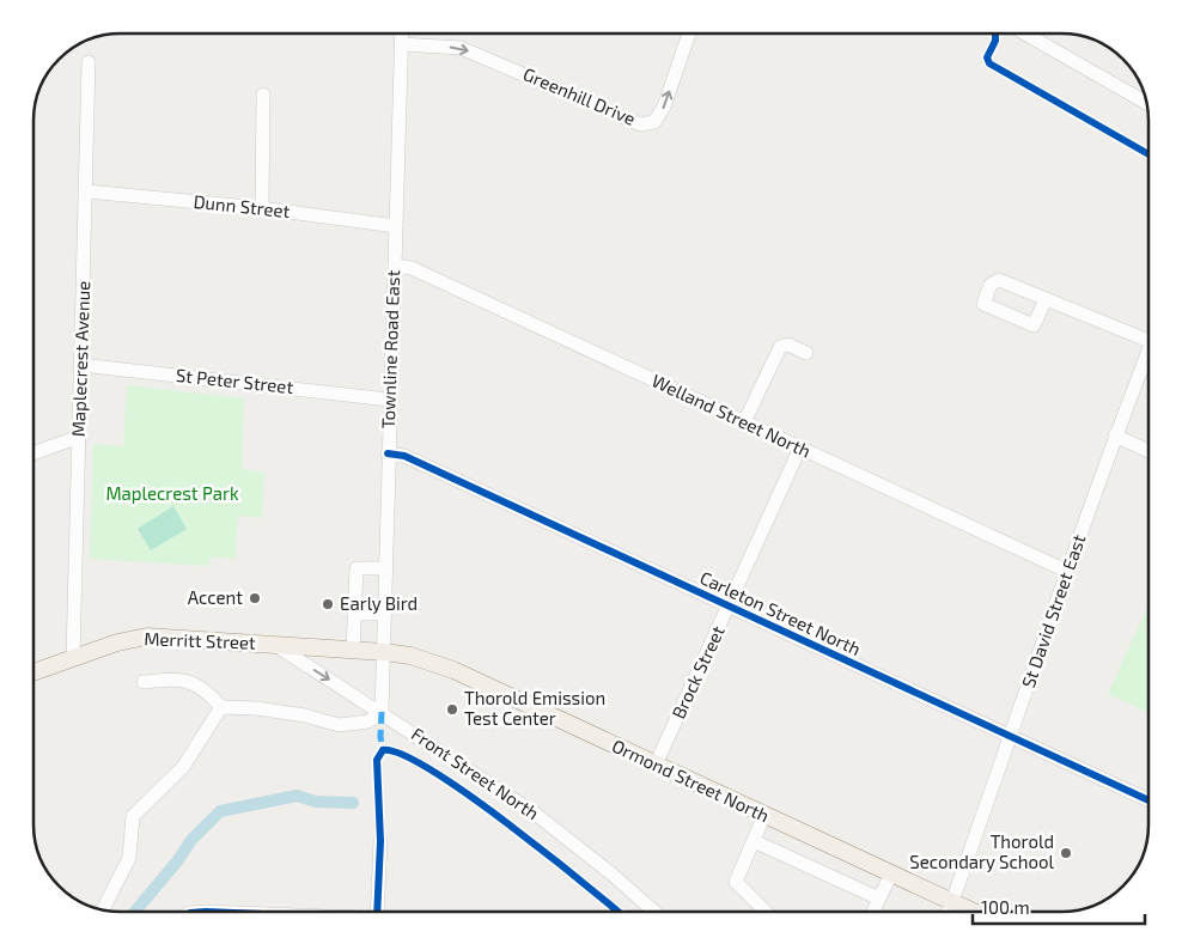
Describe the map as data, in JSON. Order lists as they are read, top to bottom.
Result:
{
  "streets": {
    "main road": ["Merritt Street", "Ormond Street North"],
    "street": [
      "Greenhill Drive",
      "Dunn Street",
      "Townline Road East",
      "Maplecrest Avenue",
      "St Peter Street",
      "Welland Street North",
      "St David Street East",
      "Carleton Street North",
      "Brock Street",
      "Front Street North"
    ]
  },
  "crossings": [
    ["Greenhill Drive", "Townline Road East"],
    ["Dunn Street", "Townline Road East"],
    ["Dunn Street", "Maplecrest Avenue"],
    ["Townline Road East", "St Peter Street"],
    ["Townline Road East", "Welland Street North"],
    ["Townline Road East", "Carleton Street North"],
    ["Townline Road East", "Merritt Street"],
    ["Townline Road East", "Front Street North"],
    ["Townline Road East", "Ormond Street North"],
    ["Maplecrest Avenue", "St Peter Street"],
    ["Maplecrest Avenue", "Merritt Street"],
    ["Welland Street North", "St David Street East"],
    ["Welland Street North", "Brock Street"],
    ["St David Street East", "Carleton Street North"],
    ["St David Street East", "Ormond Street North"],
    ["Carleton Street North", "Brock Street"],
    ["Merritt Street", "Front Street North"],
    ["Merritt Street", "Ormond Street North"],
    ["Brock Street", "Ormond Street North"]
  ],
  "parks": ["Maplecrest Park"],
  "places": [
    "Accent",
    "Early Bird",
    "Thorold Emission Test Center",
    "Thorold Secondary School"
  ],
  "scale_bar": "100 m"
}
